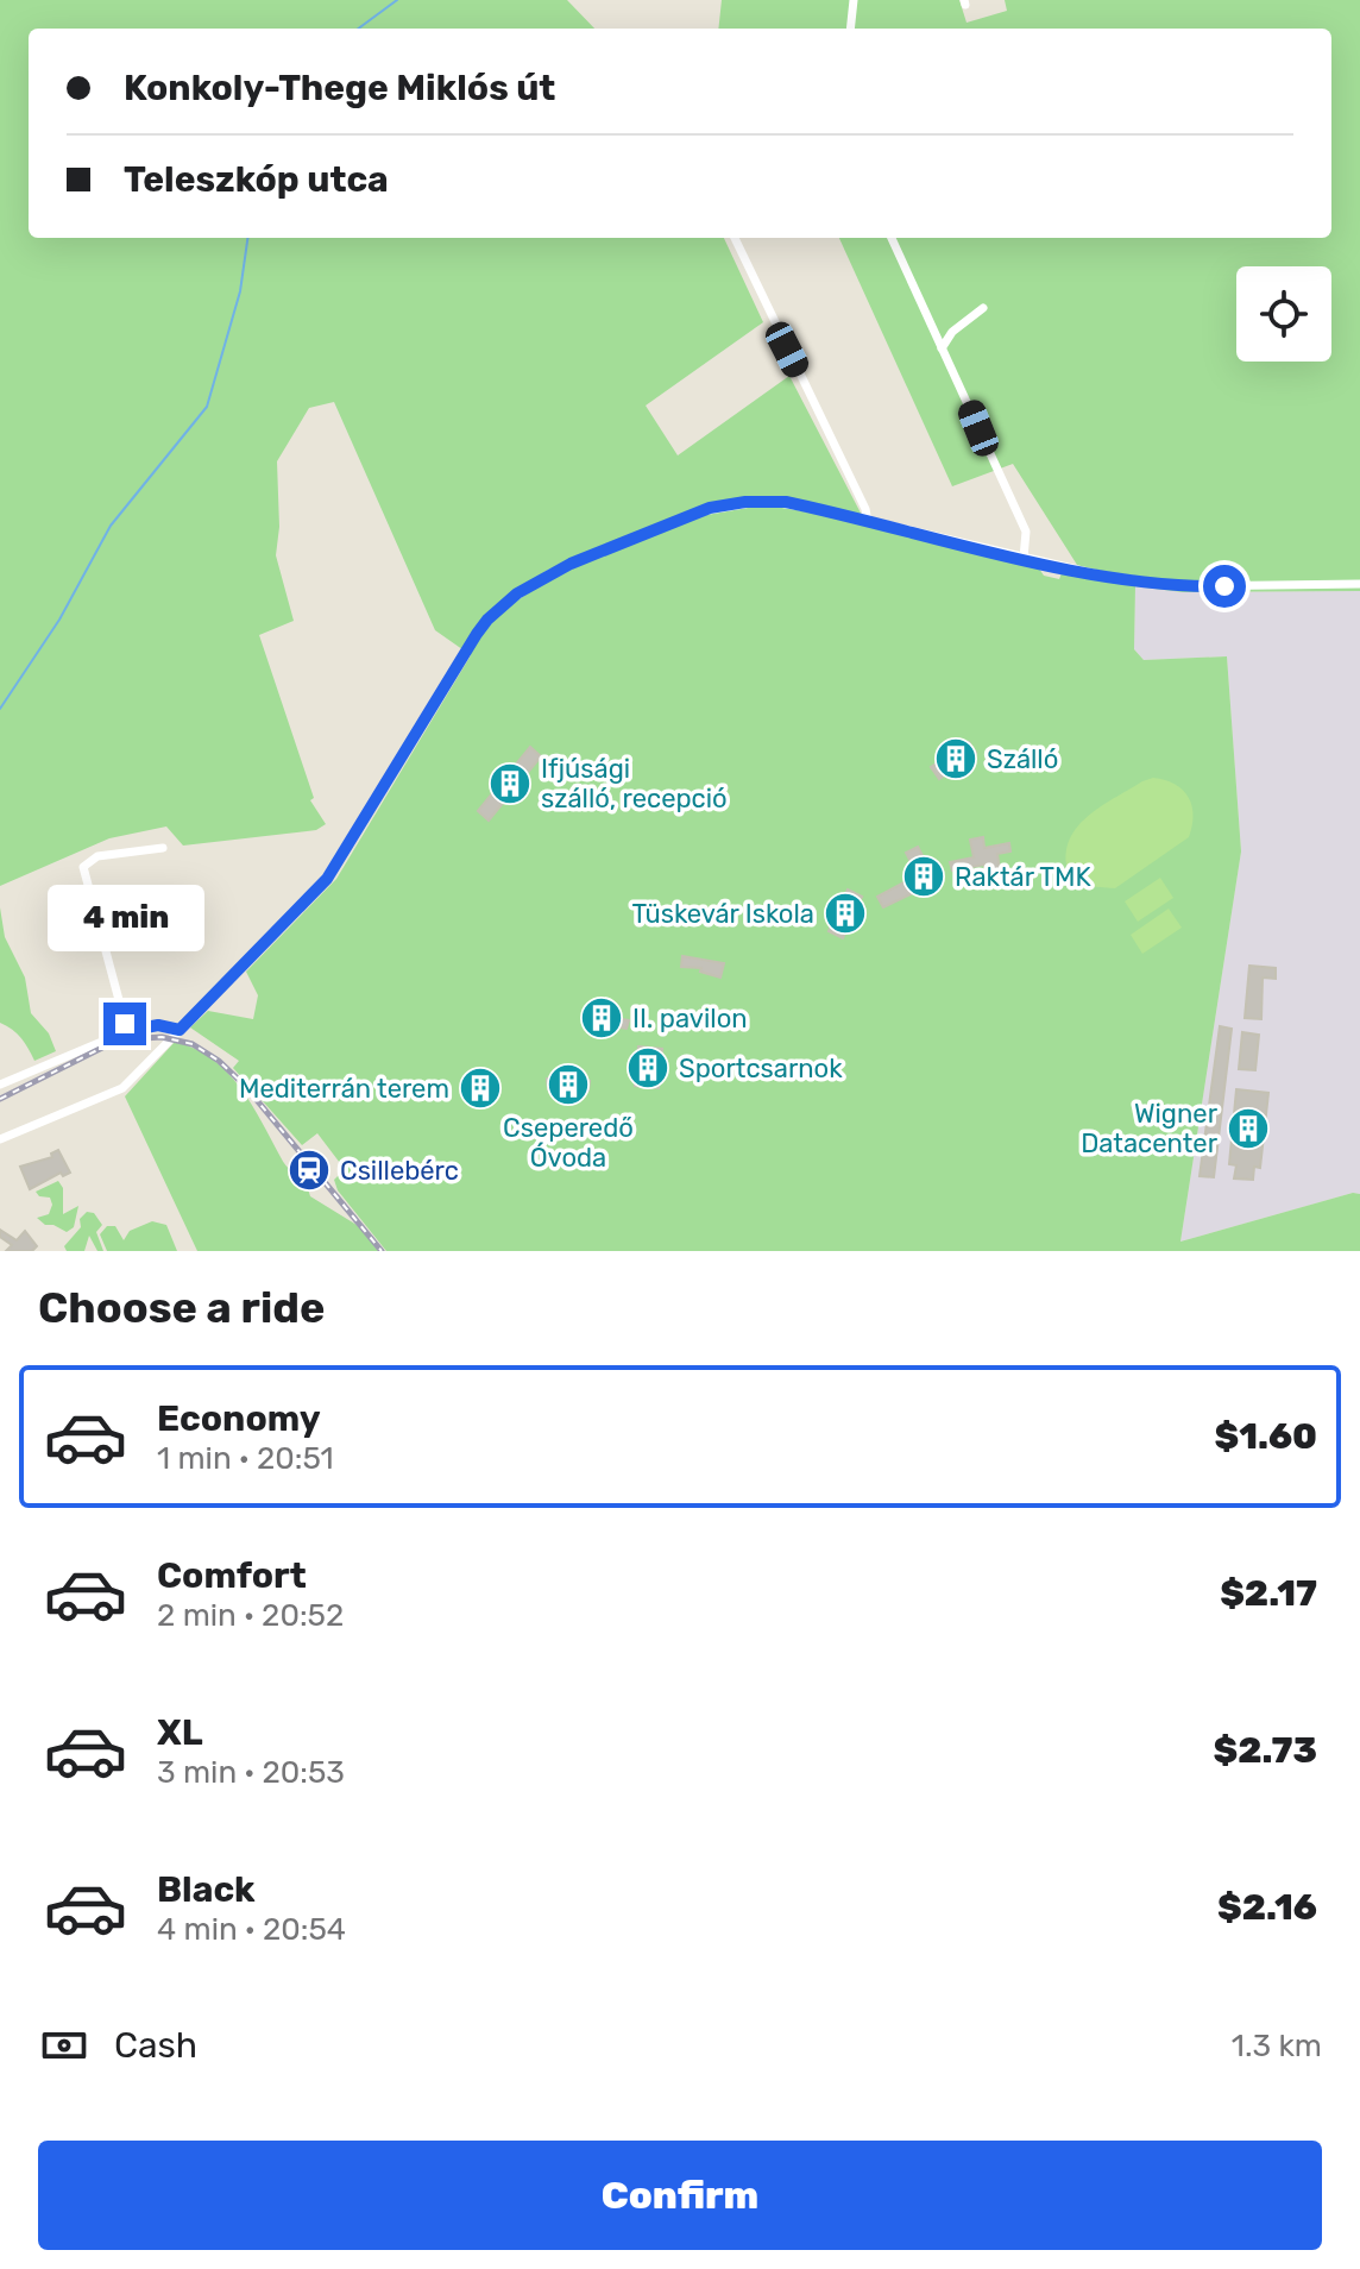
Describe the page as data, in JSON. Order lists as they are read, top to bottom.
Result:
{
  "places": {
    "building": [
      "Szálló",
      "Ifjúsági szálló, recepció",
      "Raktár TMK",
      "Tüskevár Iskola",
      "II. pavilon",
      "Sportcsarnok",
      "Cseperedő Óvoda",
      "Mediterrán terem",
      "Wigner Datacenter"
    ],
    "station": ["Csillebérc"]
  },
  "page": {
    "banner": ["Konkoly-Thege Miklós út", "Teleszkóp utca"],
    "bubble": "4 min",
    "heading": "Choose a ride",
    "list": [
      {
        "name": "Economy",
        "note": "1 min · 20:51",
        "value": "$1.60"
      },
      {
        "name": "Comfort",
        "note": "2 min · 20:52",
        "value": "$2.17"
      },
      {
        "name": "XL",
        "note": "3 min · 20:53",
        "value": "$2.73"
      },
      {
        "name": "Black",
        "note": "4 min · 20:54",
        "value": "$2.16"
      }
    ],
    "pay": ["Cash", "1.3 km"],
    "buttons": "Confirm"
  }
}
